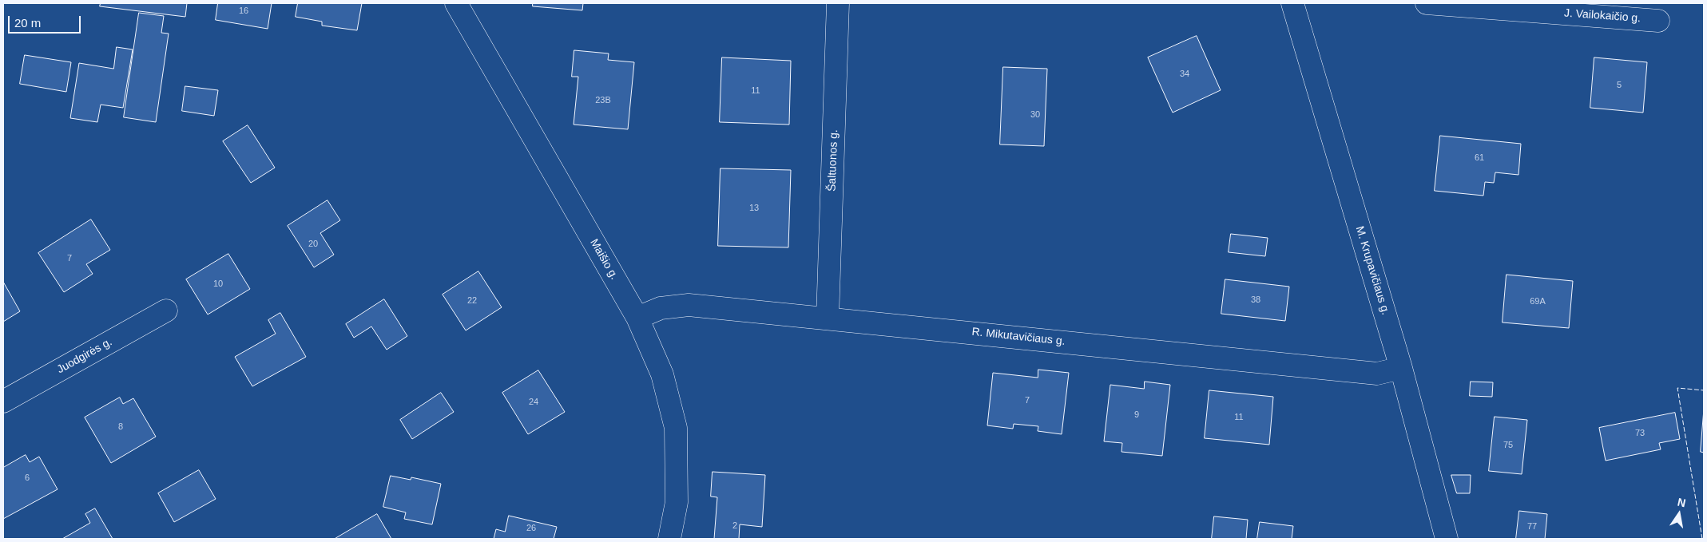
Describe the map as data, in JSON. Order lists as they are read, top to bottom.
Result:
{
  "streets": {
    "street": [
      "J. Vailokaičio g.",
      "Šaltuonos g.",
      "Maišio g.",
      "M. Krupavičiaus g.",
      "R. Mikutavičiaus g.",
      "Juodgirės g."
    ]
  },
  "crossings": [
    ["Šaltuonos g.", "R. Mikutavičiaus g."],
    ["Maišio g.", "R. Mikutavičiaus g."],
    ["M. Krupavičiaus g.", "R. Mikutavičiaus g."]
  ],
  "house_numbers": [
    "16",
    "34",
    "5",
    "11",
    "23B",
    "30",
    "61",
    "13",
    "20",
    "7",
    "10",
    "38",
    "22",
    "69A",
    "7",
    "24",
    "9",
    "11",
    "8",
    "73",
    "75",
    "6",
    "2",
    "77",
    "26"
  ],
  "scale_bar": "20 m",
  "north": "top"
}
